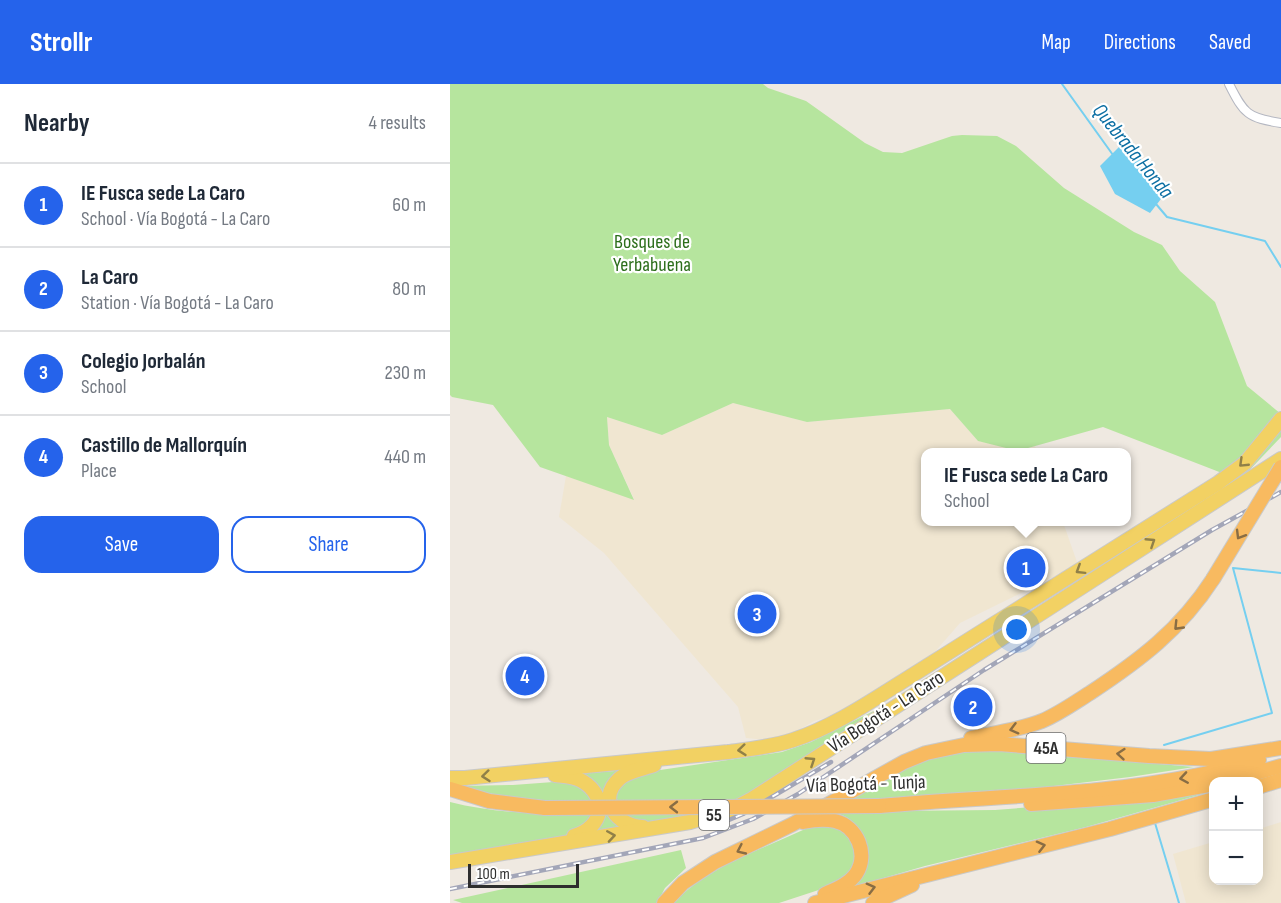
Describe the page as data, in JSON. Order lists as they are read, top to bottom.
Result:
{
  "streets": {
    "highway": ["45A", "Vía Bogotá - Tunja", "55"],
    "main road": ["Vía Bogotá - La Caro"]
  },
  "crossings": [
    ["Vía Bogotá - Tunja", "55"]
  ],
  "water": ["Quebrada Honda"],
  "parks": ["Bosques de Yerbabuena"],
  "scale_bar": "100 m",
  "page": {
    "header": "Strollr",
    "nav": ["Map", "Directions", "Saved"],
    "heading": ["Nearby", "4 results"],
    "list": [
      {
        "mark": "1",
        "name": "IE Fusca sede La Caro",
        "note": "School · Vía Bogotá - La Caro",
        "value": "60 m"
      },
      {
        "mark": "2",
        "name": "La Caro",
        "note": "Station · Vía Bogotá - La Caro",
        "value": "80 m"
      },
      {
        "mark": "3",
        "name": "Colegio Jorbalán",
        "note": "School",
        "value": "230 m"
      },
      {
        "mark": "4",
        "name": "Castillo de Mallorquín",
        "note": "Place",
        "value": "440 m"
      }
    ],
    "popup": ["IE Fusca sede La Caro", "School"],
    "buttons": ["Save", "Share"],
    "pins": [
      "1",
      "3",
      "4",
      "2"
    ],
    "map_buttons": ["+", "−"],
    "scale": "100 m"
  }
}
